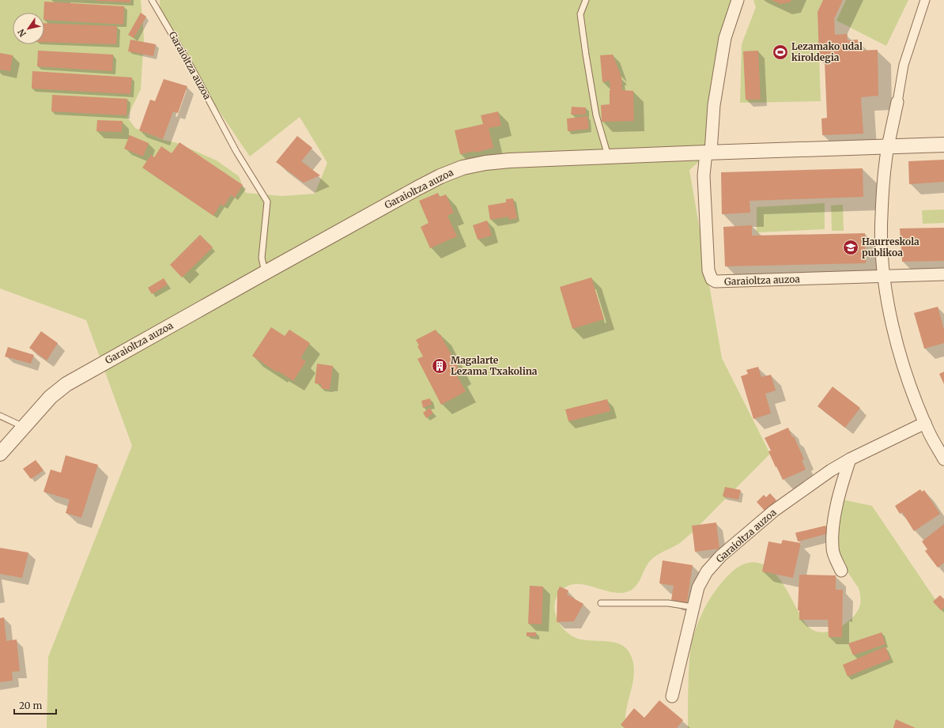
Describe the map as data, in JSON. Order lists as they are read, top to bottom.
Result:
{
  "streets": {
    "street": ["Garaioltza auzoa"]
  },
  "places": {
    "sports": ["Lezamako udal kiroldegia"],
    "school or university": ["Haurreskola publikoa"],
    "building": ["Magalarte Lezama Txakolina"]
  },
  "scale_bar": "20 m",
  "north": "bottom left"
}
